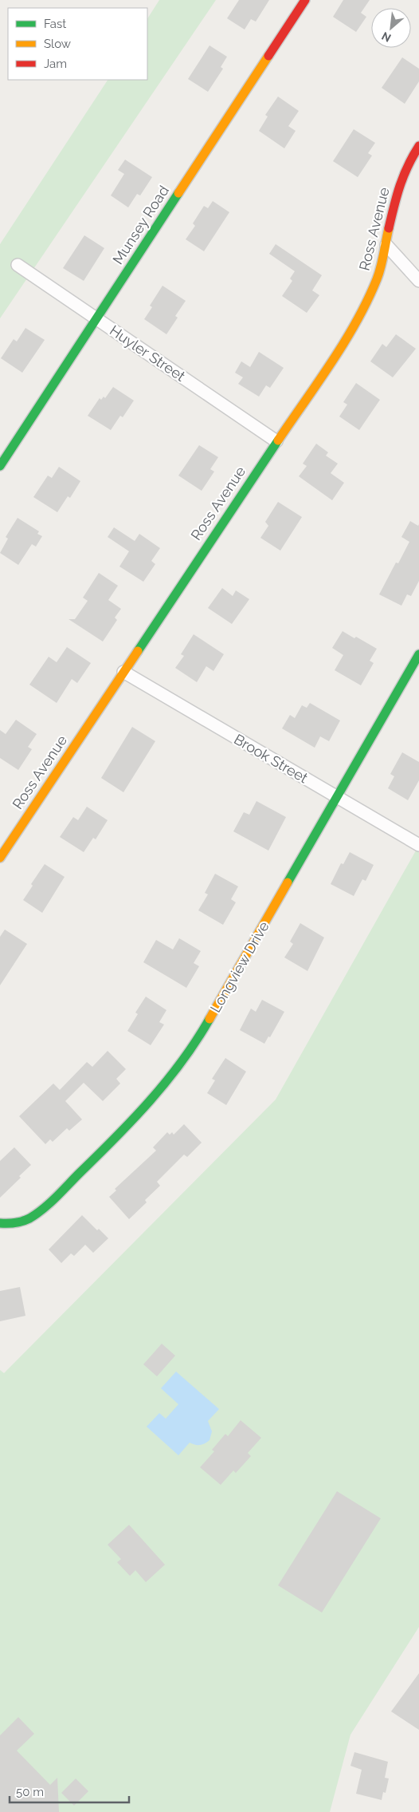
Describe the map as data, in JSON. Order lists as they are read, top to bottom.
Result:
{
  "streets": {
    "street": [
      "Munsey Road",
      "Ross Avenue",
      "Huyler Street",
      "Brook Street",
      "Longview Drive"
    ]
  },
  "crossings": [
    ["Munsey Road", "Huyler Street"],
    ["Ross Avenue", "Huyler Street"],
    ["Ross Avenue", "Brook Street"],
    ["Brook Street", "Longview Drive"]
  ],
  "legend": ["Fast", "Slow", "Jam"],
  "scale_bar": "50 m",
  "north": "bottom left"
}
